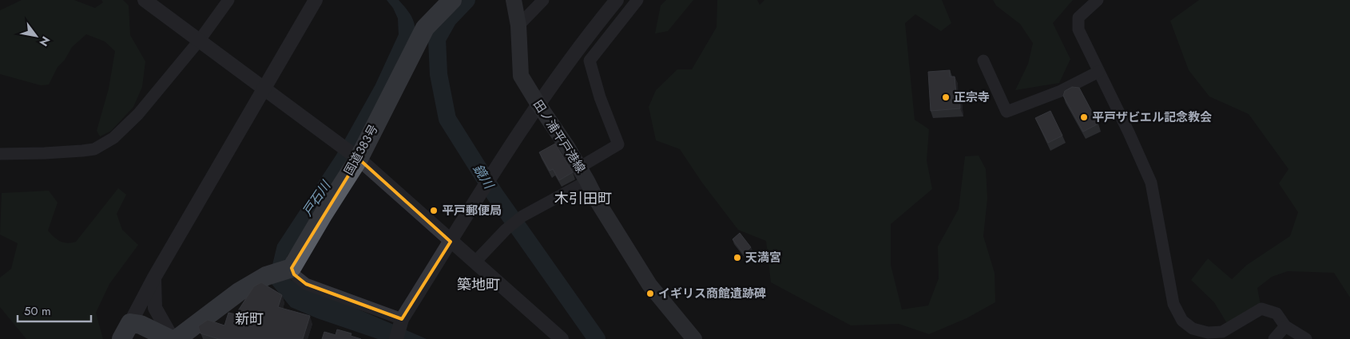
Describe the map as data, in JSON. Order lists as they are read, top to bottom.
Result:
{
  "streets": {
    "highway": ["国道383号"],
    "main road": ["田ノ浦平戸港線"]
  },
  "districts": ["木引田町", "築地町", "新町"],
  "water": ["鏡川", "戸石川"],
  "places": [
    "正宗寺",
    "平戸ザビエル記念教会",
    "平戸郵便局",
    "天満宮",
    "イギリス商館遺跡碑"
  ],
  "scale_bar": "50 m",
  "north": "bottom right"
}
